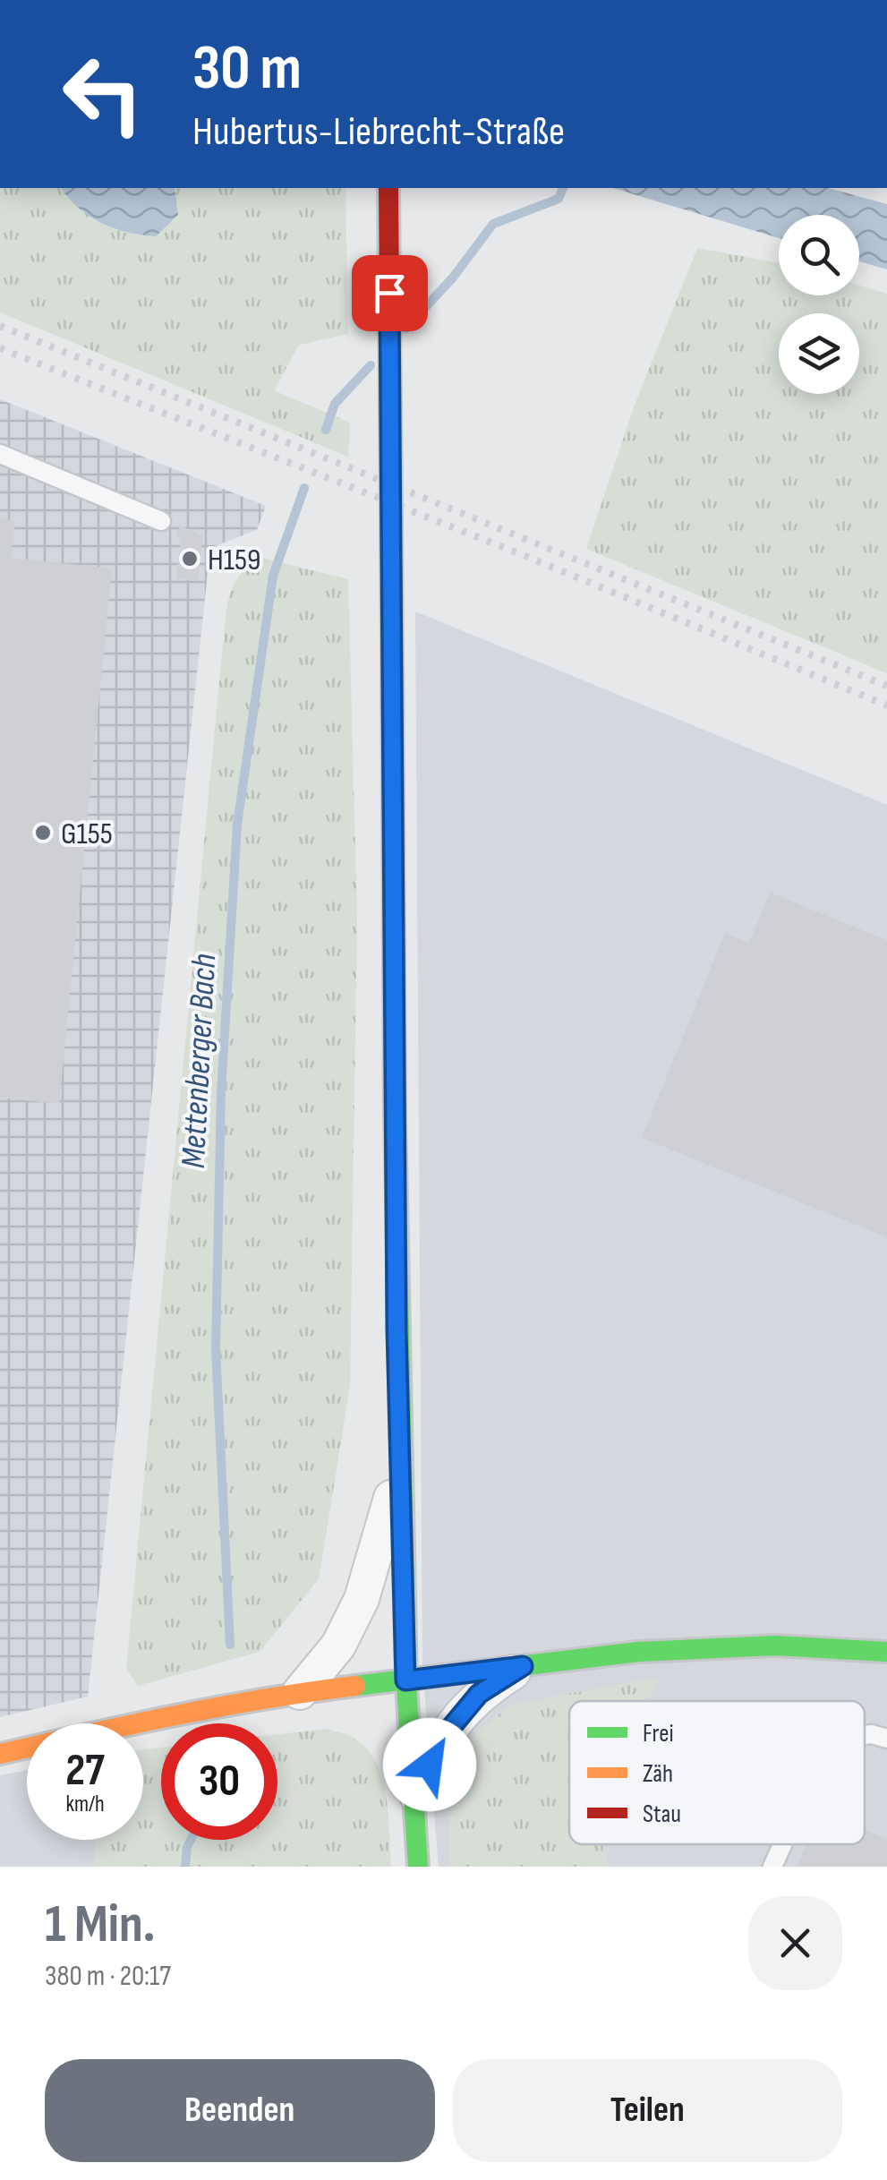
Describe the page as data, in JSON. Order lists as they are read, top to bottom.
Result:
{
  "water": ["Mettenberger Bach"],
  "places": ["H159", "G155"],
  "legend": ["Frei", "Zäh", "Stau"],
  "page": {
    "turn": ["30 m", "Hubertus-Liebrecht-Straße"],
    "speed": "27 km/h",
    "limit": "30",
    "heading": ["1 Min.", "380 m · 20:17"],
    "buttons": ["Beenden", "Teilen"]
  }
}
